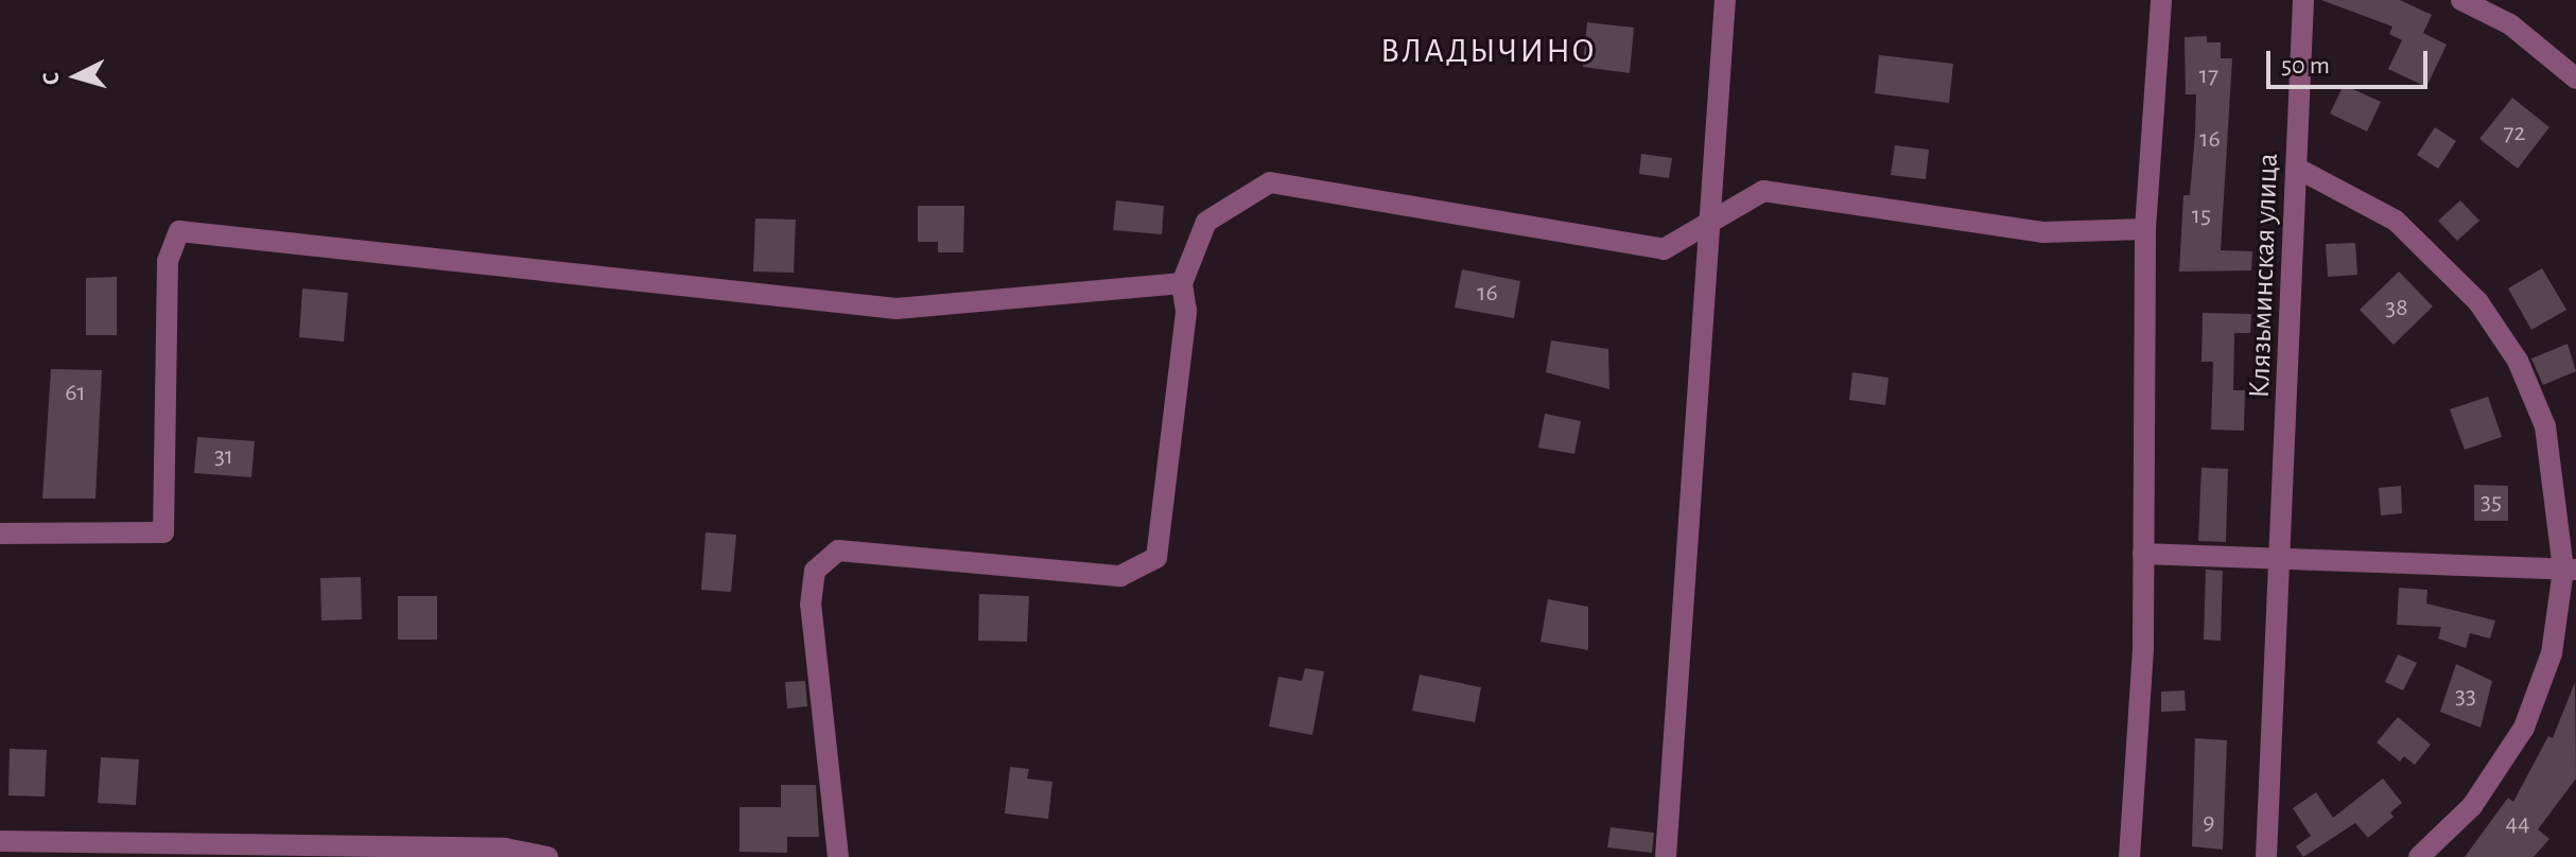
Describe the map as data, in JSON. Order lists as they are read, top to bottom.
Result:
{
  "streets": {
    "street": ["Клязьминская улица"]
  },
  "districts": ["ВЛАДЫЧИНО"],
  "house_numbers": [
    "17",
    "72",
    "16",
    "15",
    "16",
    "38",
    "61",
    "31",
    "35",
    "33",
    "9",
    "44"
  ],
  "scale_bar": "50 m",
  "north": "left"
}
